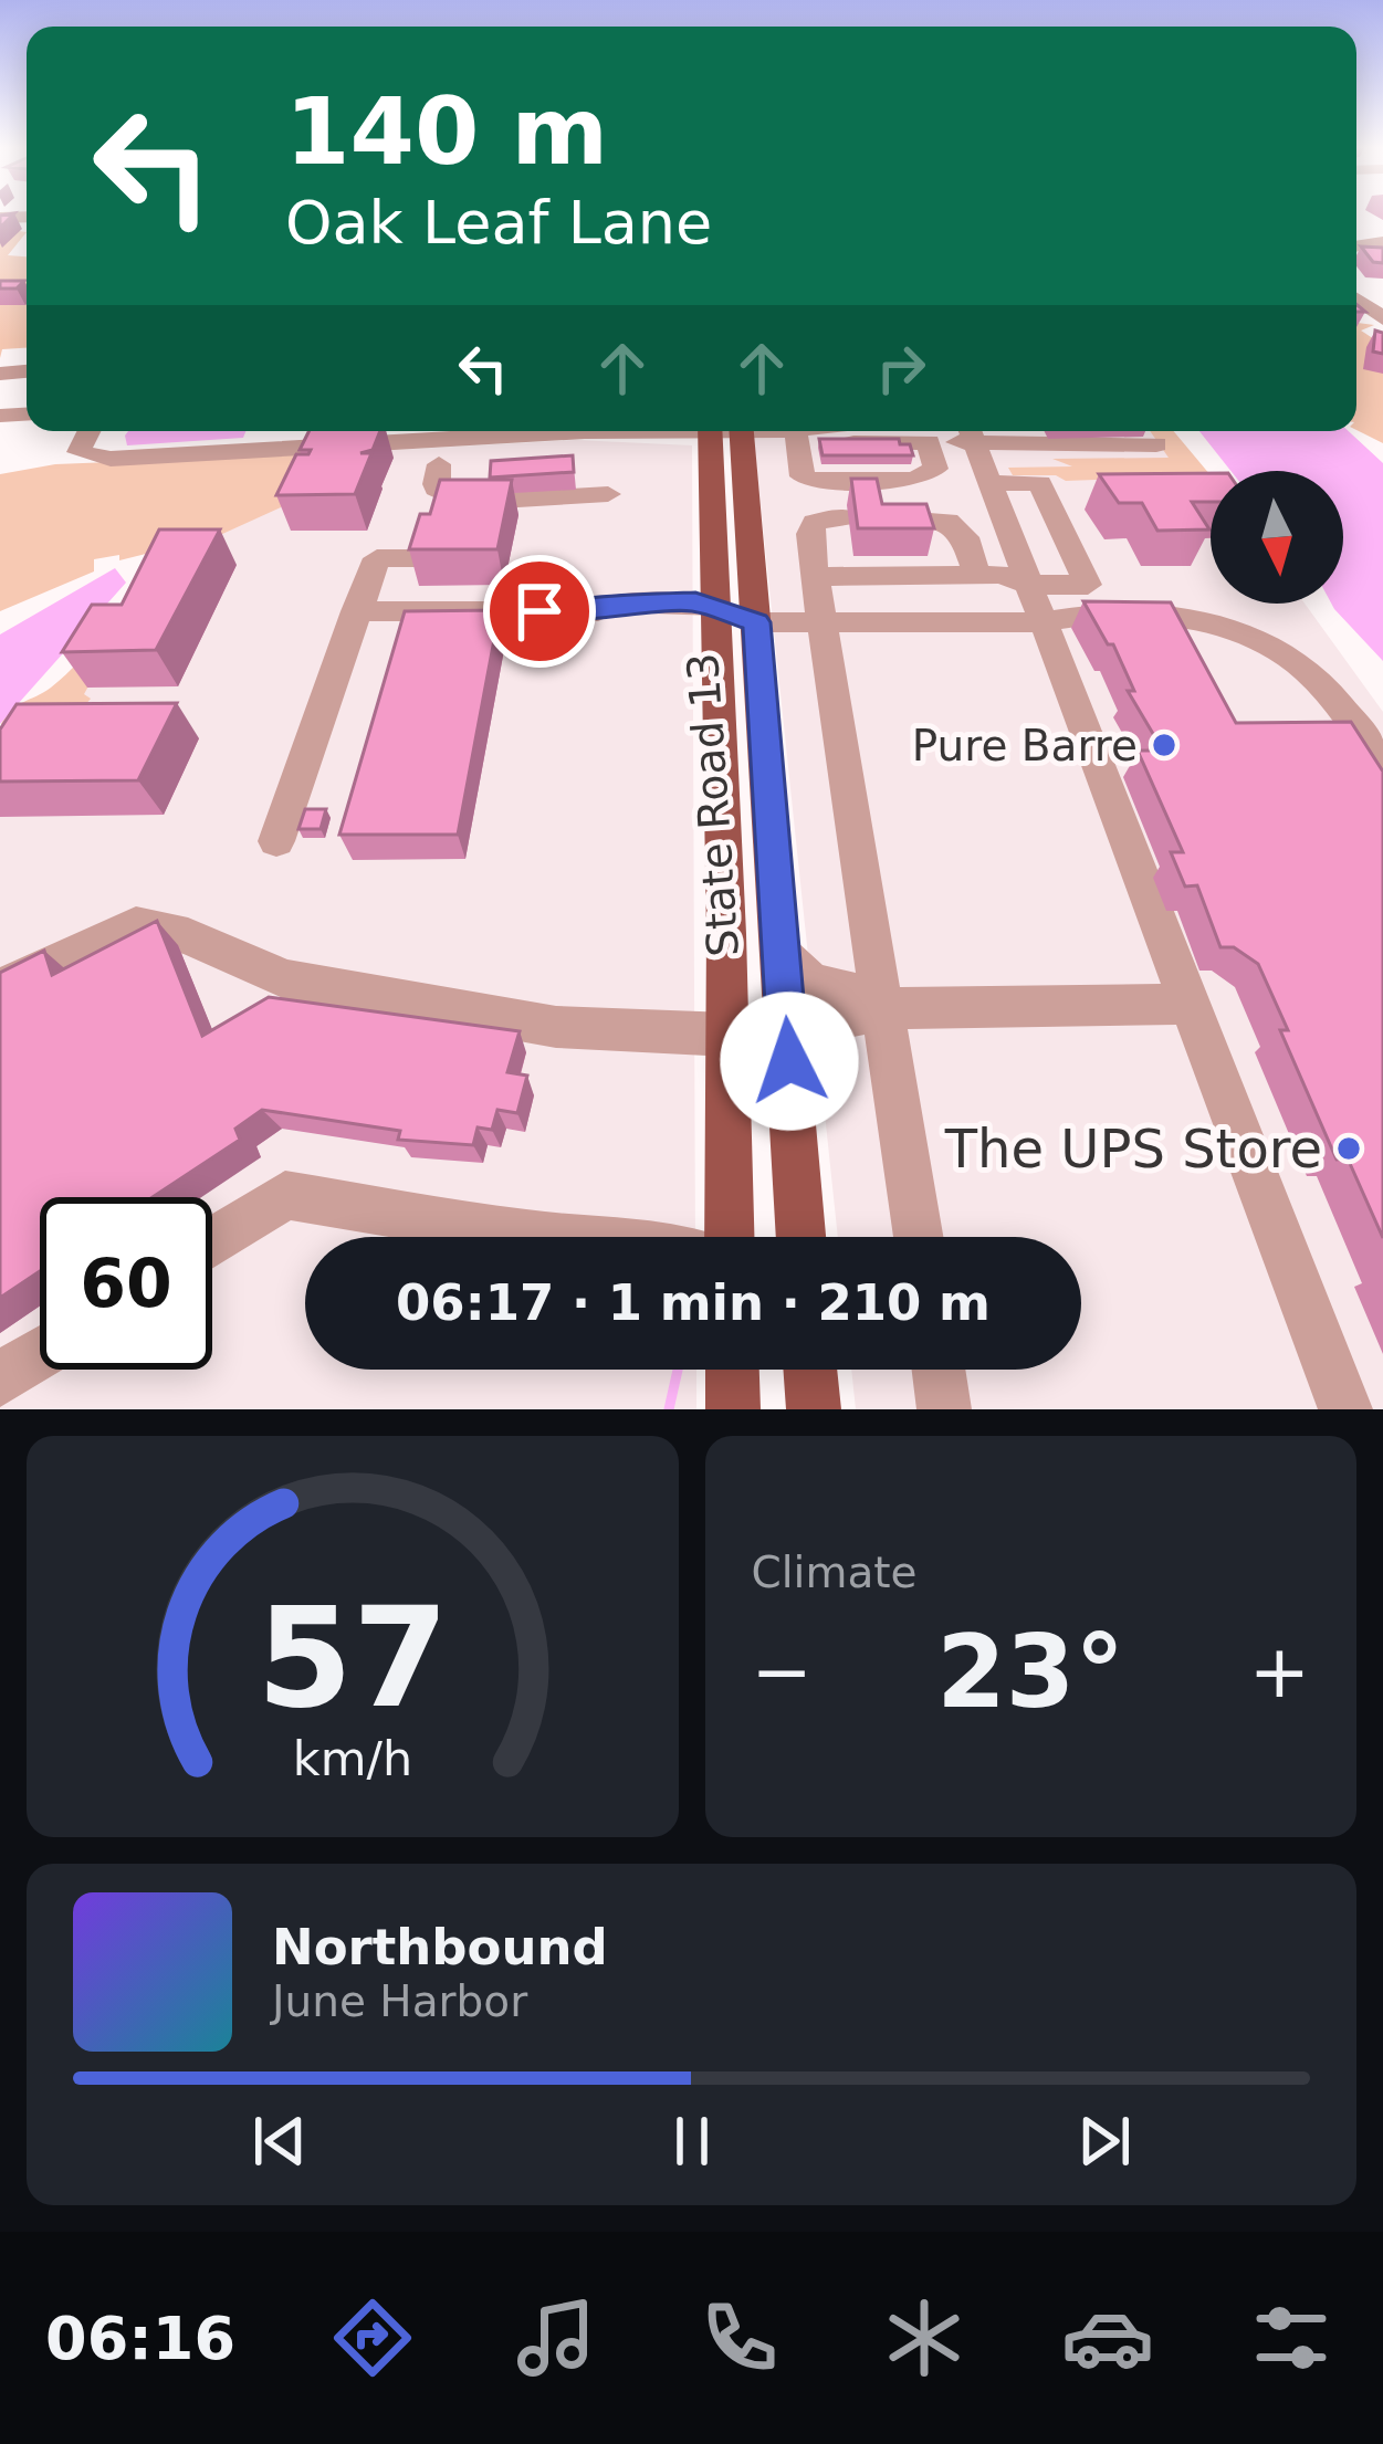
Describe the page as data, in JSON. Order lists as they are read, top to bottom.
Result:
{
  "streets": {
    "main road": ["State Road 13"]
  },
  "places": ["Pure Barre", "The UPS Store"],
  "north": "bottom",
  "page": {
    "turn": ["140 m", "Oak Leaf Lane"],
    "limit": "60",
    "trip": "06:17 · 1 min · 210 m",
    "tile": "Climate",
    "heat": ["−", "23°", "+"],
    "song": ["Northbound", "June Harbor"],
    "tabs": "06:16",
    "gauge": ["57", "km/h"]
  }
}
